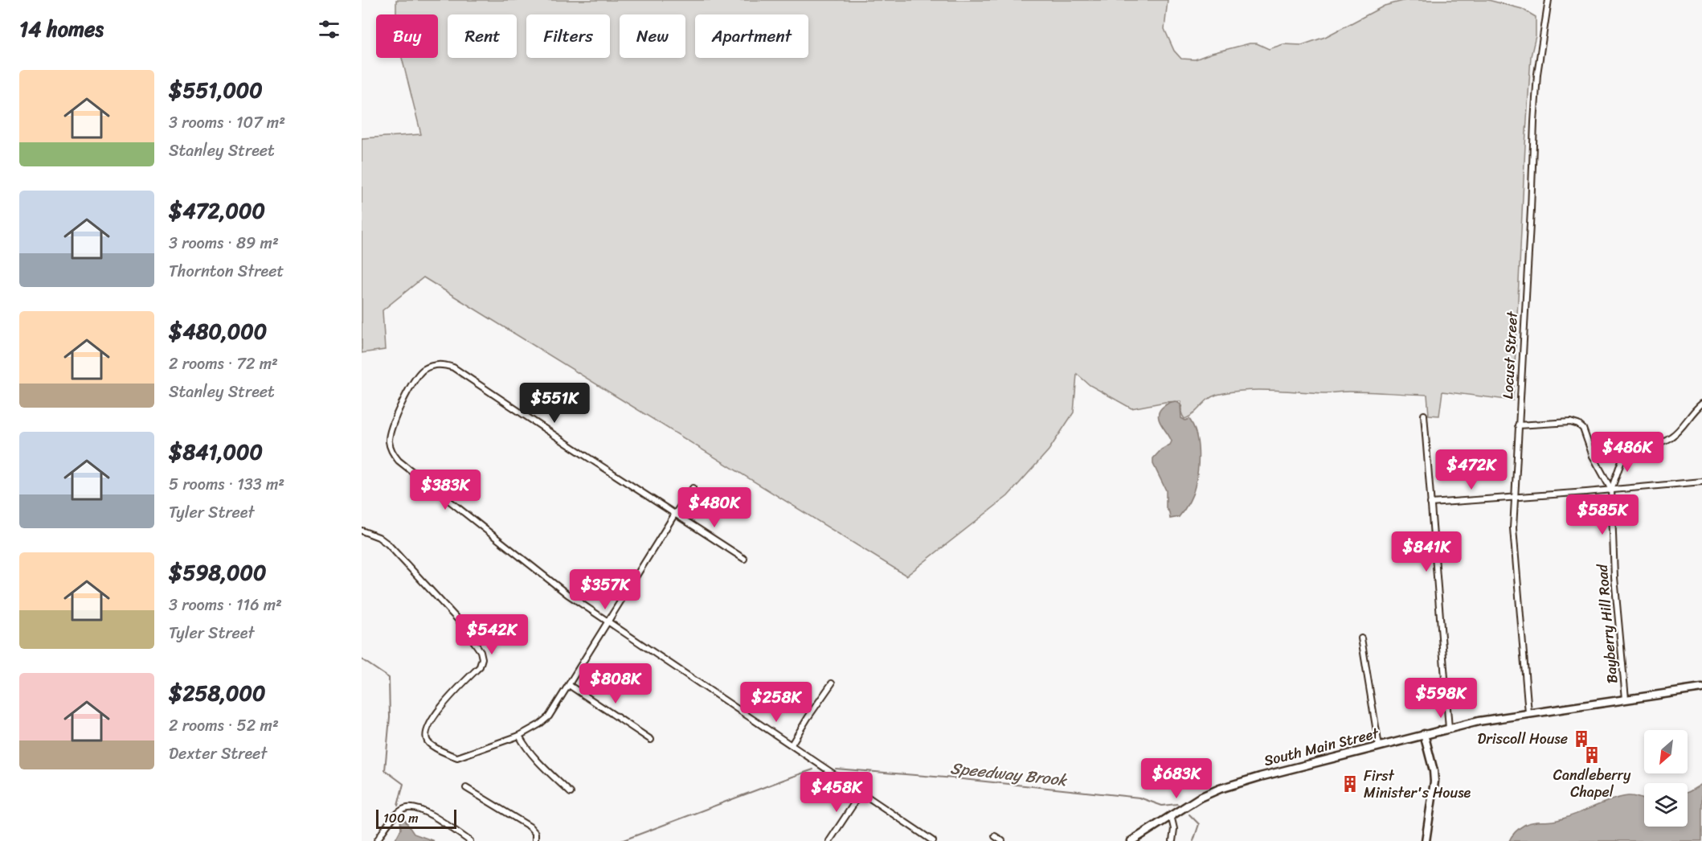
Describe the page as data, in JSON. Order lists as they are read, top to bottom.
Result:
{
  "streets": {
    "main road": ["South Main Street"],
    "street": ["Locust Street", "Bayberry Hill Road"]
  },
  "crossings": [
    ["Locust Street", "Bayberry Hill Road"],
    ["Locust Street", "South Main Street"],
    ["Bayberry Hill Road", "South Main Street"]
  ],
  "water": ["Speedway Brook"],
  "places": {
    "building": ["Driscoll House", "Candleberry Chapel", "First Minister's House"]
  },
  "scale_bar": "100 m",
  "north": "bottom left",
  "page": {
    "heading": "14 homes",
    "chip": [
      "Buy",
      "Rent",
      "Filters",
      "New",
      "Apartment"
    ],
    "list": [
      {
        "name": "$551,000",
        "note": "3 rooms · 107 m² · Stanley Street"
      },
      {
        "name": "$472,000",
        "note": "3 rooms · 89 m² · Thornton Street"
      },
      {
        "name": "$480,000",
        "note": "2 rooms · 72 m² · Stanley Street"
      },
      {
        "name": "$841,000",
        "note": "5 rooms · 133 m² · Tyler Street"
      },
      {
        "name": "$598,000",
        "note": "3 rooms · 116 m² · Tyler Street"
      },
      {
        "name": "$258,000",
        "note": "2 rooms · 52 m² · Dexter Street"
      }
    ],
    "price": [
      "$551K",
      "$486K",
      "$472K",
      "$383K",
      "$480K",
      "$585K",
      "$841K",
      "$357K",
      "$542K",
      "$808K",
      "$598K",
      "$258K",
      "$683K",
      "$458K"
    ],
    "scale": "100 m"
  }
}
